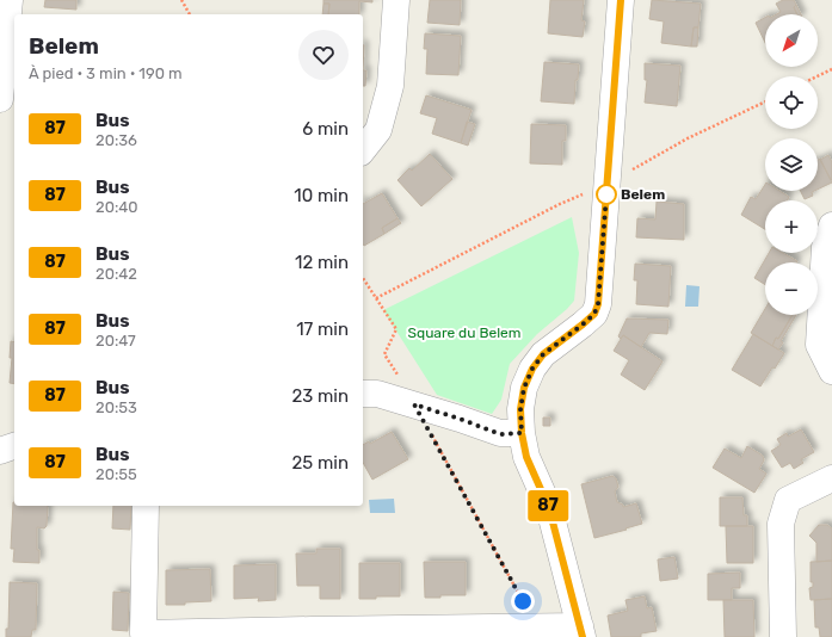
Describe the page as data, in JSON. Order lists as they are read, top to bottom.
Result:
{
  "parks": ["Square du Belem"],
  "places": ["Belem"],
  "lines": ["bus line 87"],
  "north": "bottom left",
  "page": {
    "on_map": "87",
    "map_buttons": ["+", "−"],
    "heading": ["Belem", "À pied · 3 min · 190 m"],
    "list": [
      {
        "mark": "87",
        "name": "Bus",
        "note": "20:36",
        "value": "6 min"
      },
      {
        "mark": "87",
        "name": "Bus",
        "note": "20:40",
        "value": "10 min"
      },
      {
        "mark": "87",
        "name": "Bus",
        "note": "20:42",
        "value": "12 min"
      },
      {
        "mark": "87",
        "name": "Bus",
        "note": "20:47",
        "value": "17 min"
      },
      {
        "mark": "87",
        "name": "Bus",
        "note": "20:53",
        "value": "23 min"
      },
      {
        "mark": "87",
        "name": "Bus",
        "note": "20:55",
        "value": "25 min"
      }
    ]
  }
}
